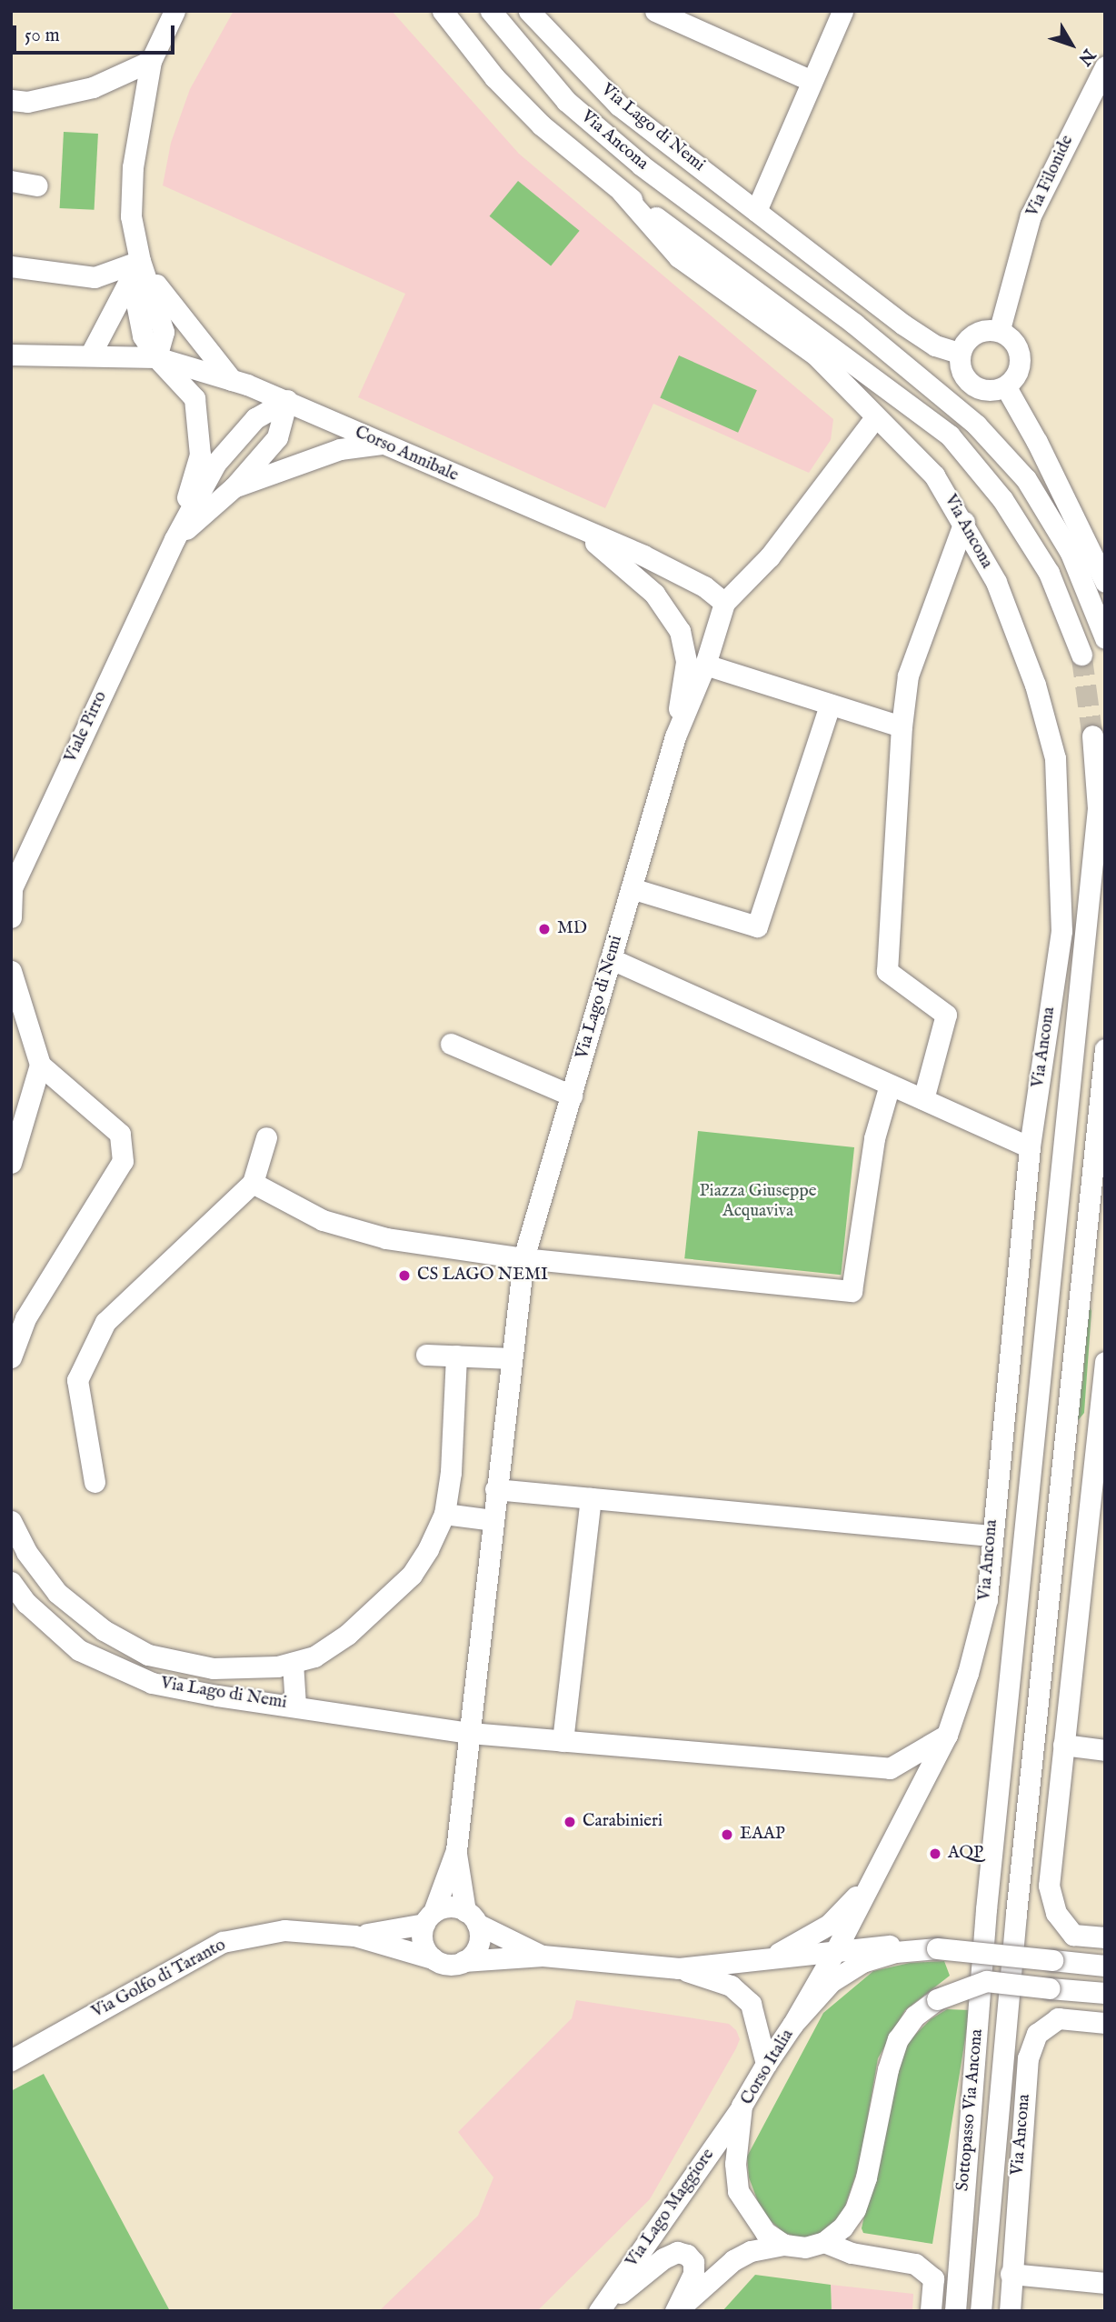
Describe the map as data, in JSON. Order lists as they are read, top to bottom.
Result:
{
  "streets": {
    "street": [
      "Via Lago di Nemi",
      "Via Ancona",
      "Via Filonide",
      "Corso Annibale",
      "Viale Pirro",
      "Via Golfo di Taranto",
      "Corso Italia",
      "Sottopasso Via Ancona",
      "Via Lago Maggiore"
    ]
  },
  "crossings": [
    ["Via Lago di Nemi", "Via Filonide"],
    ["Via Lago di Nemi", "Via Golfo di Taranto"],
    ["Via Ancona", "Corso Italia"],
    ["Via Ancona", "Sottopasso Via Ancona"],
    ["Corso Annibale", "Viale Pirro"],
    ["Corso Italia", "Via Lago Maggiore"]
  ],
  "parks": ["Piazza Giuseppe Acquaviva"],
  "places": [
    "MD",
    "CS LAGO NEMI",
    "Carabinieri",
    "EAAP",
    "AQP"
  ],
  "scale_bar": "50 m",
  "north": "bottom right"
}
